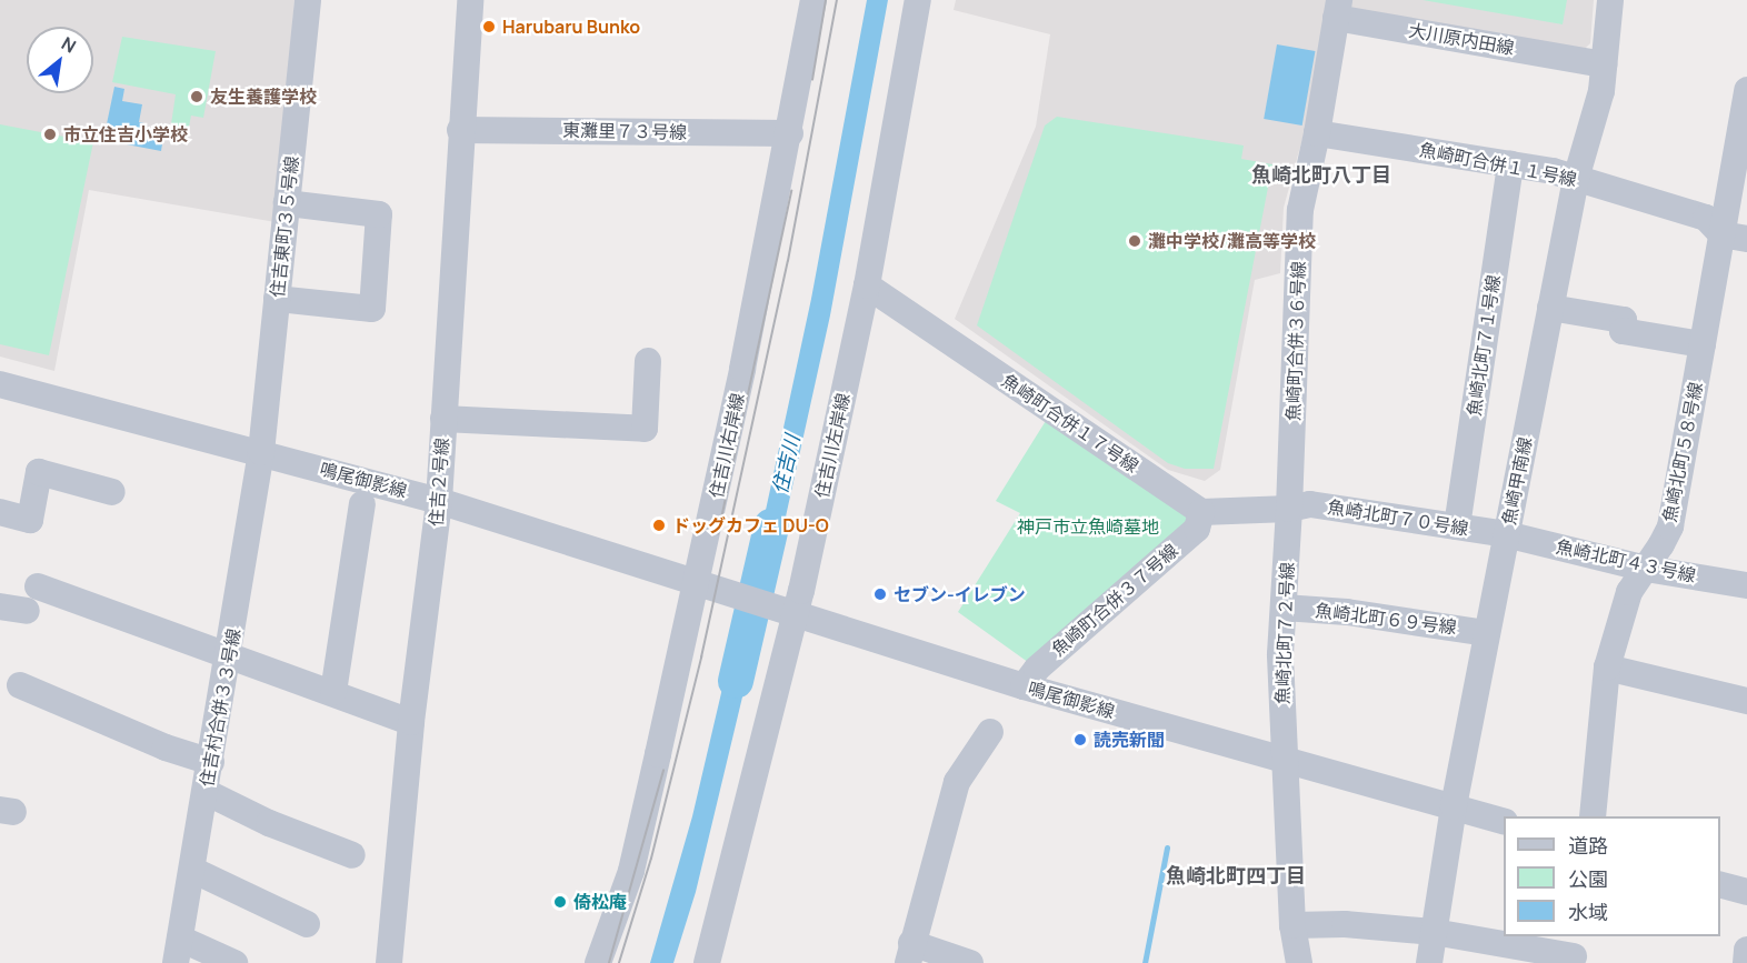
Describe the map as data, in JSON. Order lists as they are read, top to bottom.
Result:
{
  "streets": {
    "street": [
      "大川原内田線",
      "東灘里７３号線",
      "魚崎町合併１１号線",
      "住吉東町３５号線",
      "魚崎町合併３６号線",
      "魚崎北町７１号線",
      "魚崎町合併１７号線",
      "住吉川右岸線",
      "住吉川左岸線",
      "魚崎北町５８号線",
      "鳴尾御影線",
      "魚崎甲南線",
      "住吉２号線",
      "魚崎北町７０号線",
      "魚崎北町４３号線",
      "魚崎町合併３７号線",
      "魚崎北町６９号線",
      "魚崎北町７２号線",
      "住吉村合併３３号線"
    ]
  },
  "crossings": [
    ["大川原内田線", "魚崎町合併３６号線"],
    ["大川原内田線", "魚崎甲南線"],
    ["東灘里７３号線", "住吉川右岸線"],
    ["東灘里７３号線", "住吉２号線"],
    ["魚崎町合併１１号線", "魚崎町合併３６号線"],
    ["魚崎町合併１１号線", "魚崎北町７１号線"],
    ["魚崎町合併１１号線", "魚崎北町５８号線"],
    ["魚崎町合併１１号線", "魚崎甲南線"],
    ["住吉東町３５号線", "鳴尾御影線"],
    ["住吉東町３５号線", "住吉村合併３３号線"],
    ["魚崎町合併３６号線", "魚崎北町７０号線"],
    ["魚崎町合併３６号線", "魚崎北町７２号線"],
    ["魚崎北町７１号線", "魚崎北町７０号線"],
    ["魚崎町合併１７号線", "住吉川左岸線"],
    ["魚崎町合併１７号線", "魚崎町合併３７号線"],
    ["住吉川右岸線", "鳴尾御影線"],
    ["住吉川左岸線", "鳴尾御影線"],
    ["魚崎北町５８号線", "魚崎北町４３号線"],
    ["鳴尾御影線", "魚崎甲南線"],
    ["鳴尾御影線", "住吉２号線"],
    ["鳴尾御影線", "魚崎町合併３７号線"],
    ["鳴尾御影線", "魚崎北町７２号線"],
    ["鳴尾御影線", "住吉村合併３３号線"],
    ["魚崎甲南線", "魚崎北町７０号線"],
    ["魚崎甲南線", "魚崎北町４３号線"],
    ["魚崎甲南線", "魚崎北町６９号線"],
    ["魚崎北町７０号線", "魚崎北町４３号線"],
    ["魚崎北町７０号線", "魚崎北町７２号線"],
    ["魚崎北町６９号線", "魚崎北町７２号線"]
  ],
  "districts": ["魚崎北町八丁目", "魚崎北町四丁目"],
  "water": ["住吉川"],
  "parks": ["神戸市立魚崎墓地"],
  "places": [
    "Harubaru Bunko",
    "友生養護学校",
    "市立住吉小学校",
    "灘中学校/灘高等学校",
    "ドッグカフェ DU-O",
    "セブン-イレブン",
    "読売新聞",
    "倚松庵"
  ],
  "legend": ["道路", "公園", "水域"],
  "north": "top right"
}
